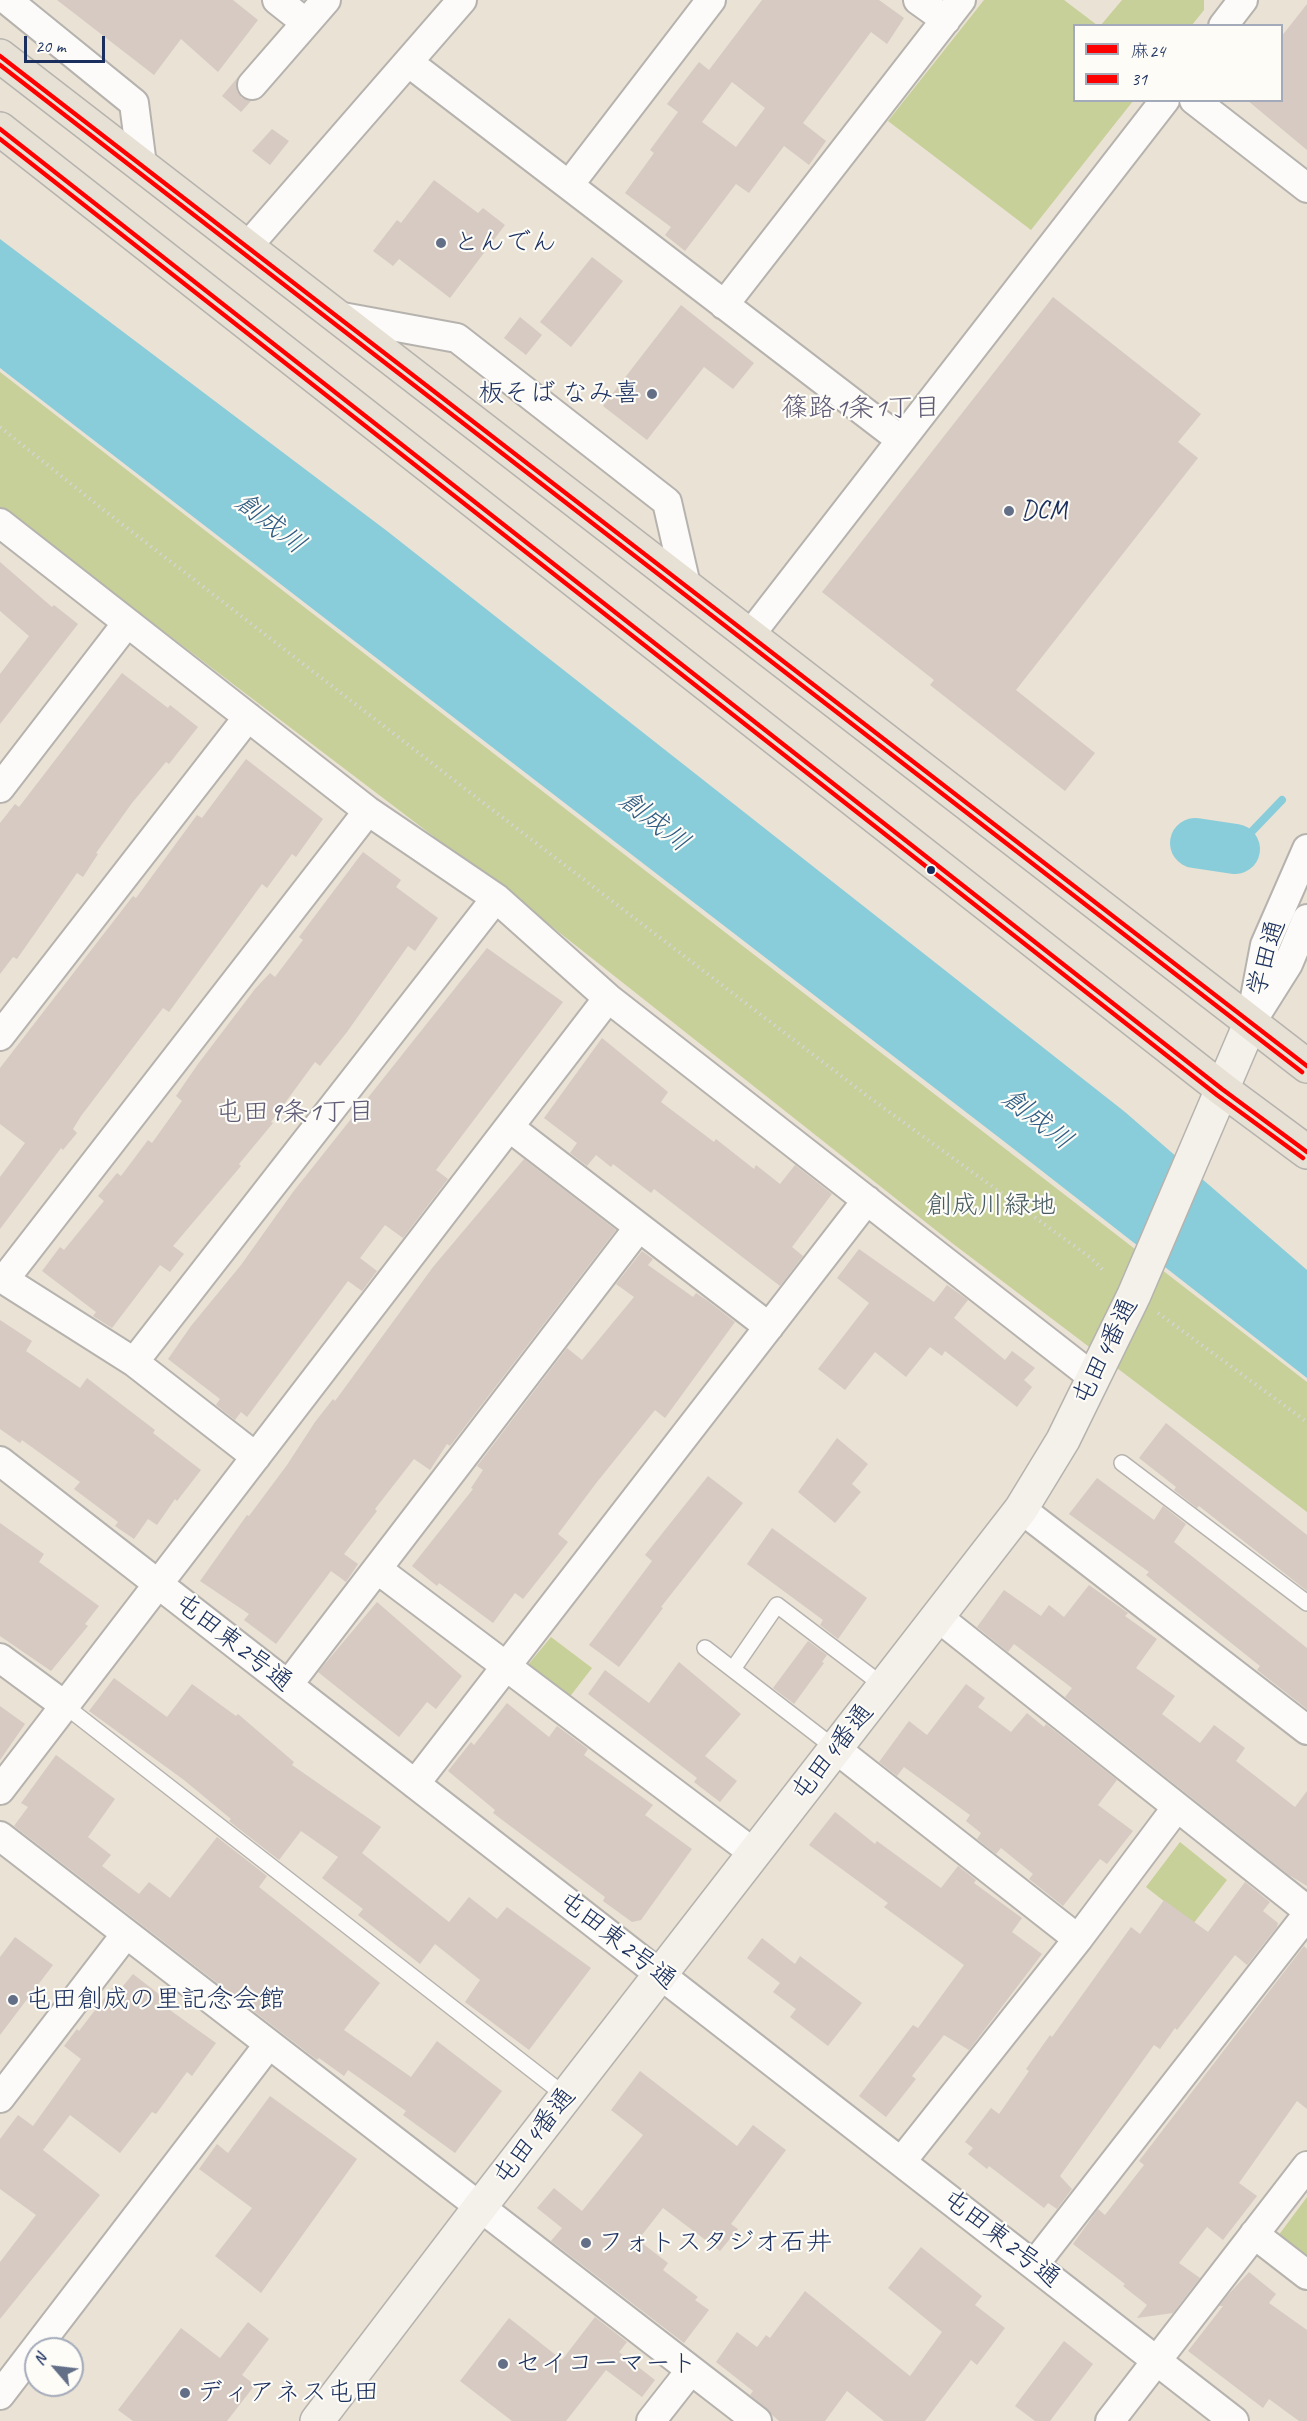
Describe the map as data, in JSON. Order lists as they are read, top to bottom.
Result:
{
  "streets": {
    "street": ["学田通", "屯田4番通", "屯田東2号通"]
  },
  "crossings": [
    ["学田通", "屯田4番通"],
    ["屯田4番通", "屯田東2号通"]
  ],
  "districts": ["篠路1条1丁目", "屯田9条1丁目"],
  "water": ["創成川"],
  "parks": ["創成川緑地"],
  "places": [
    "とんでん",
    "板そば なみ喜",
    "DCM",
    "屯田創成の里記念会館",
    "フォトスタジオ石井",
    "セイコーマート",
    "ディアネス屯田"
  ],
  "lines": ["transit line 麻24", "transit line 31"],
  "legend": ["麻24", "31"],
  "scale_bar": "20 m",
  "north": "top left"
}
